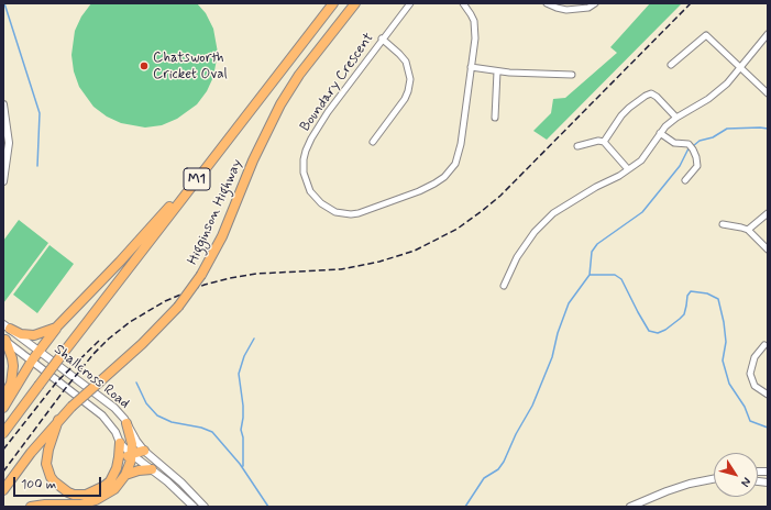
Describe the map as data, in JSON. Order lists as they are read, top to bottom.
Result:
{
  "streets": {
    "highway": ["M1", "Higginson Highway"],
    "street": ["Boundary Crescent", "Shallcross Road"]
  },
  "places": ["Chatsworth Cricket Oval"],
  "scale_bar": "100 m",
  "north": "bottom right"
}
